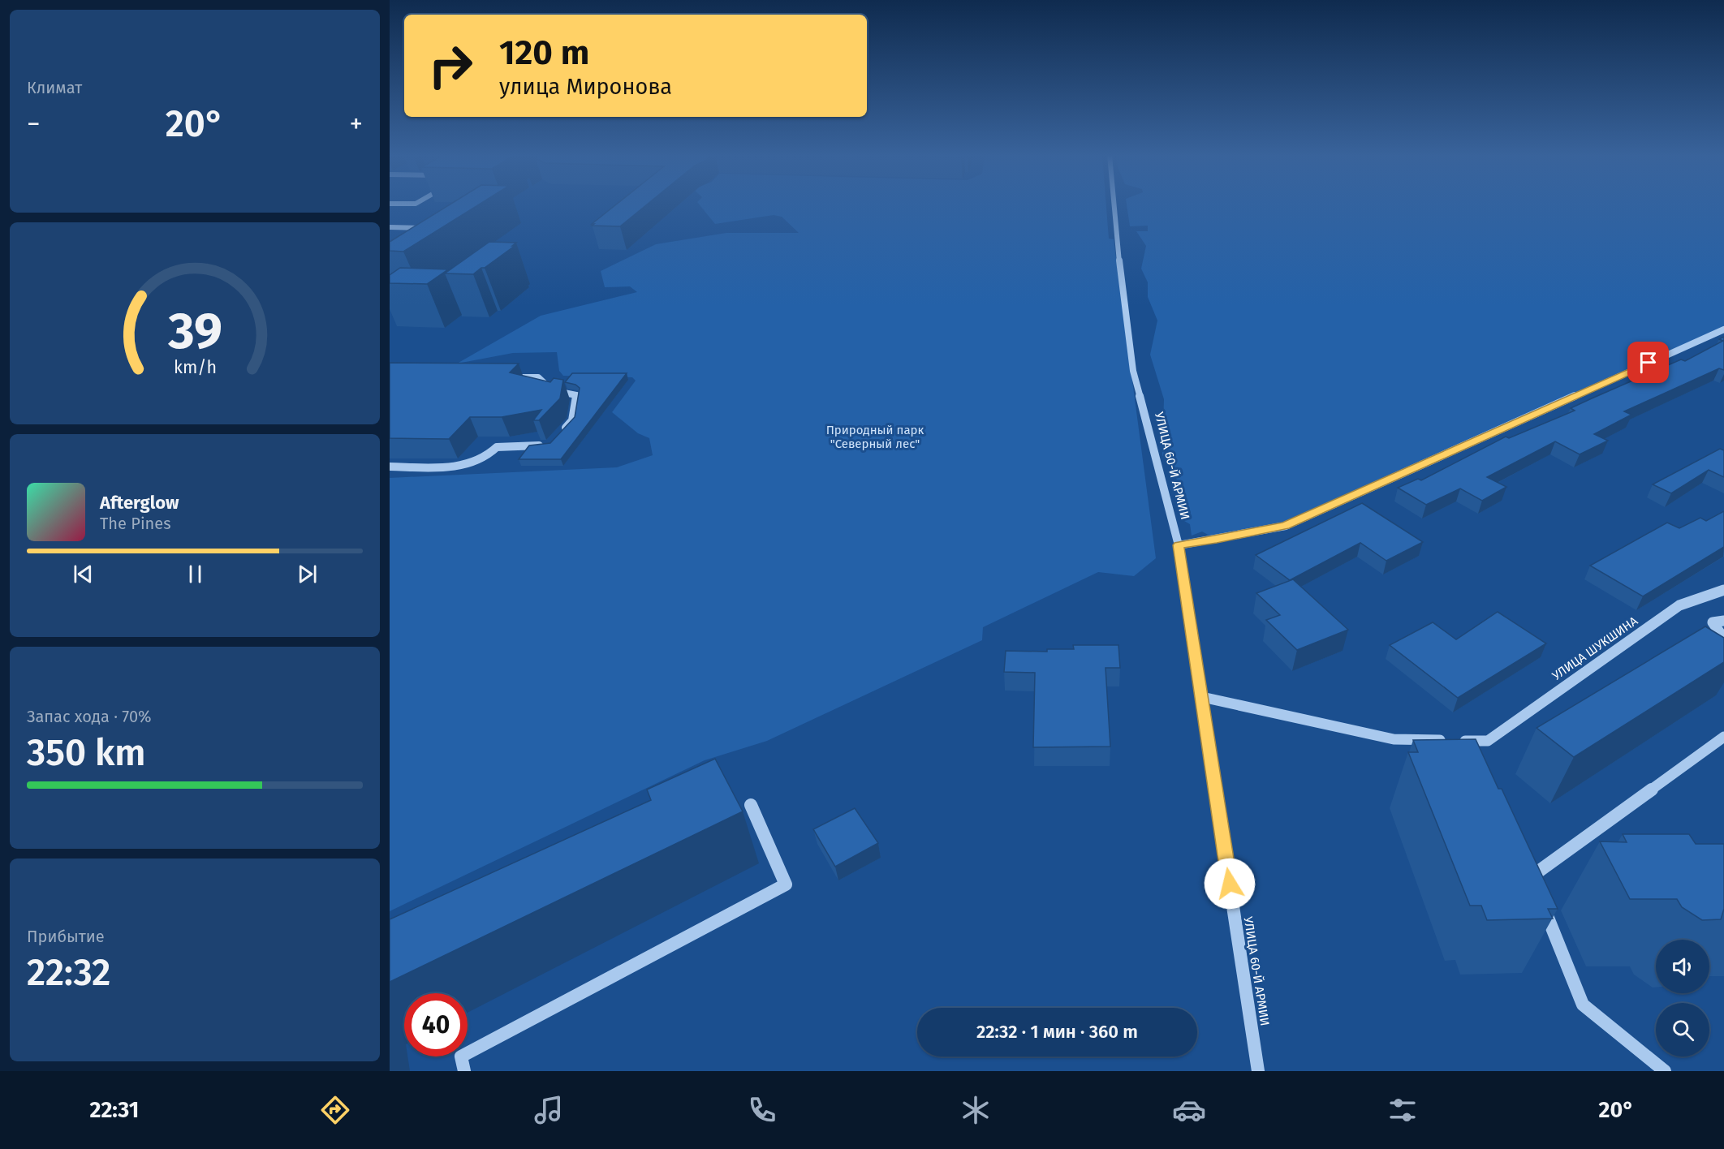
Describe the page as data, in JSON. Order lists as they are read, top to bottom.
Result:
{
  "streets": {
    "street": ["УЛИЦА 60-Й АРМИИ", "УЛИЦА ШУКШИНА"]
  },
  "crossings": [
    ["УЛИЦА 60-Й АРМИИ", "УЛИЦА ШУКШИНА"]
  ],
  "parks": ["Природный парк \"Северный лес\""],
  "page": {
    "tile": [
      "Климат",
      ["Запас хода · 70%", "350 km"],
      ["Прибытие", "22:32"]
    ],
    "turn": ["120 m", "улица Миронова"],
    "heat": ["−", "20°", "+"],
    "song": ["Afterglow", "The Pines"],
    "limit": "40",
    "trip": "22:32 · 1 мин · 360 m",
    "tabs": ["22:31", "20°"],
    "gauge": ["39", "km/h"]
  }
}
